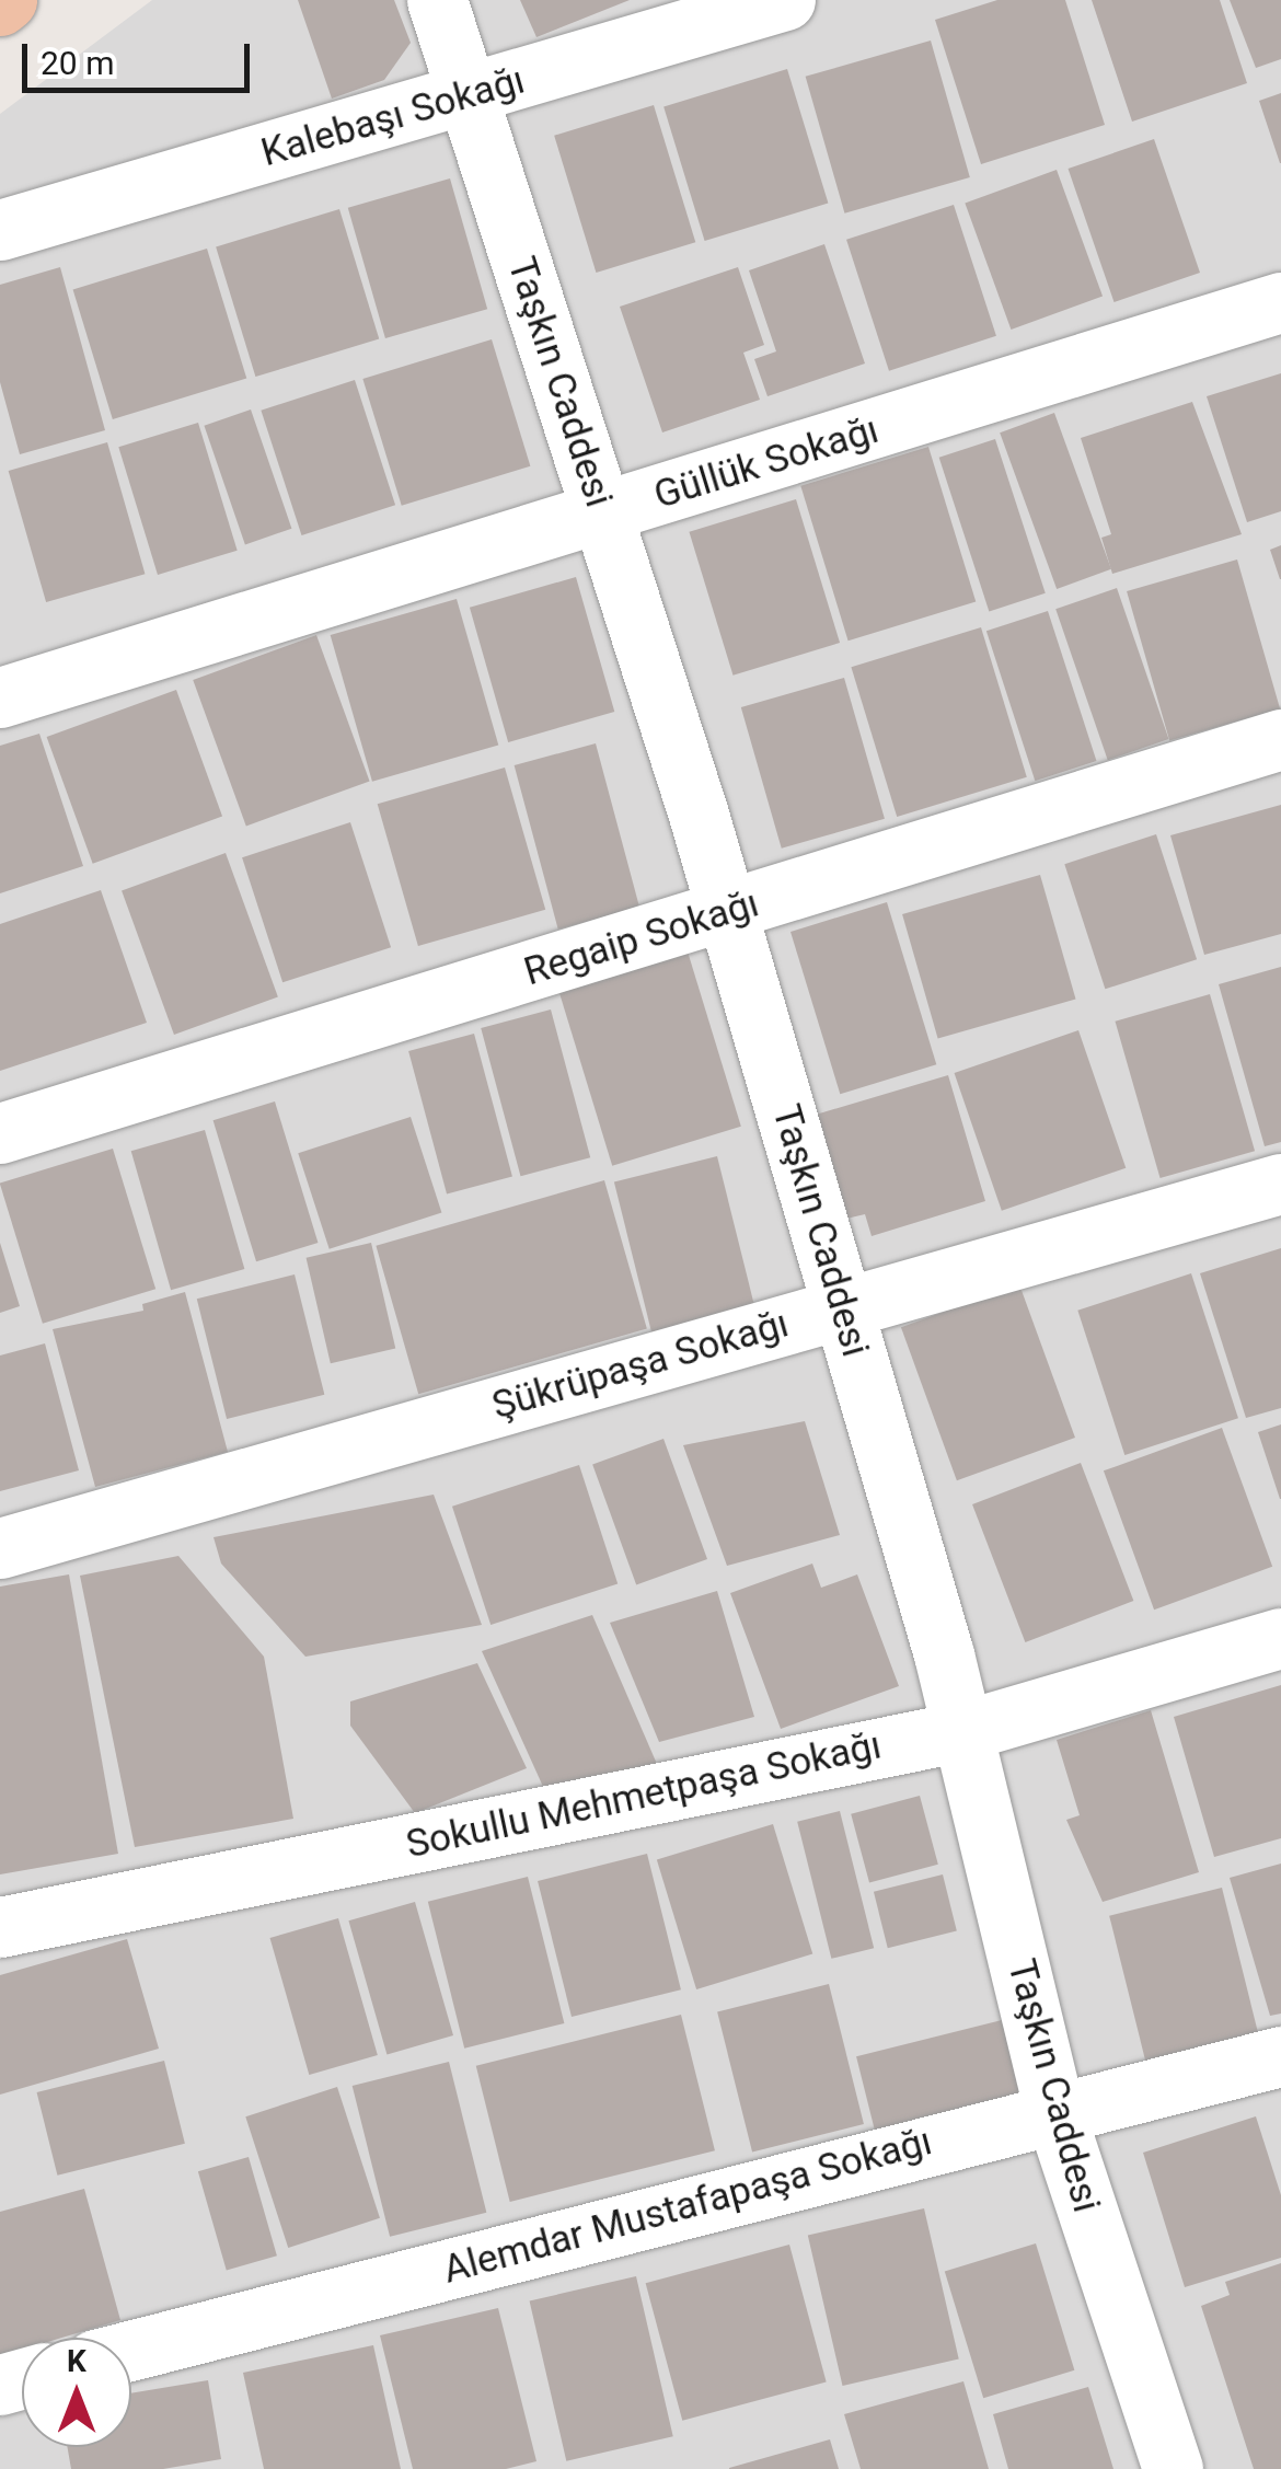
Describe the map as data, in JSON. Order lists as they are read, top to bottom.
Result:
{
  "streets": {
    "street": [
      "Kalebaşı Sokağı",
      "Taşkın Caddesi",
      "Güllük Sokağı",
      "Regaip Sokağı",
      "Şükrüpaşa Sokağı",
      "Sokullu Mehmetpaşa Sokağı",
      "Alemdar Mustafapaşa Sokağı"
    ]
  },
  "crossings": [
    ["Kalebaşı Sokağı", "Taşkın Caddesi"],
    ["Taşkın Caddesi", "Güllük Sokağı"],
    ["Taşkın Caddesi", "Regaip Sokağı"],
    ["Taşkın Caddesi", "Şükrüpaşa Sokağı"],
    ["Taşkın Caddesi", "Sokullu Mehmetpaşa Sokağı"],
    ["Taşkın Caddesi", "Alemdar Mustafapaşa Sokağı"]
  ],
  "scale_bar": "20 m",
  "north": "top"
}
